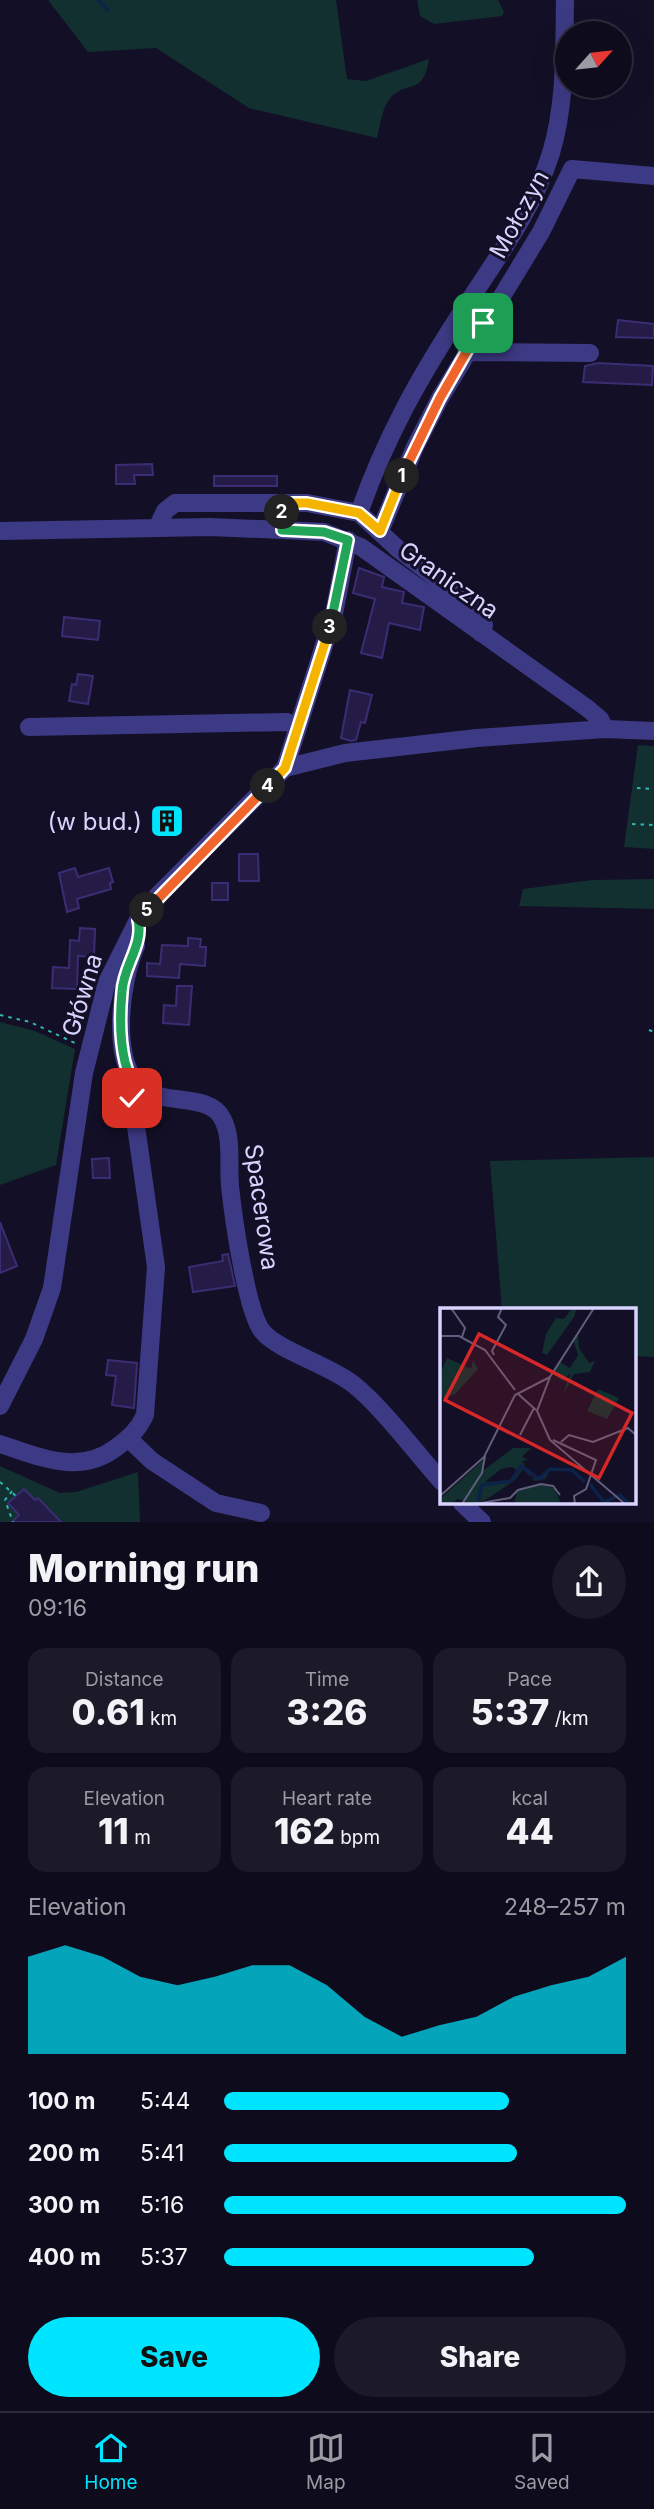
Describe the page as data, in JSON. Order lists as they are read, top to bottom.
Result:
{
  "streets": {
    "street": [
      "Mołczyn",
      "Graniczna",
      "Główna",
      "Spacerowa"
    ]
  },
  "places": {
    "building": ["(w bud.)"]
  },
  "north": "top right",
  "page": {
    "pins": [
      "1",
      "2",
      "3",
      "4",
      "5"
    ],
    "heading": ["Morning run", "09:16"],
    "stats": [
      ["Distance", "0.61 km"],
      ["Time", "3:26"],
      ["Pace", "5:37 /km"],
      ["Elevation", "11 m"],
      ["Heart rate", "162 bpm"],
      ["kcal", "44"]
    ],
    "chart": ["Elevation", "248–257 m"],
    "list": [
      {
        "name": "100 m",
        "note": "5:44"
      },
      {
        "name": "200 m",
        "note": "5:41"
      },
      {
        "name": "300 m",
        "note": "5:16"
      },
      {
        "name": "400 m",
        "note": "5:37"
      }
    ],
    "buttons": ["Save", "Share"],
    "tabs": ["Home", "Map", "Saved"]
  }
}
